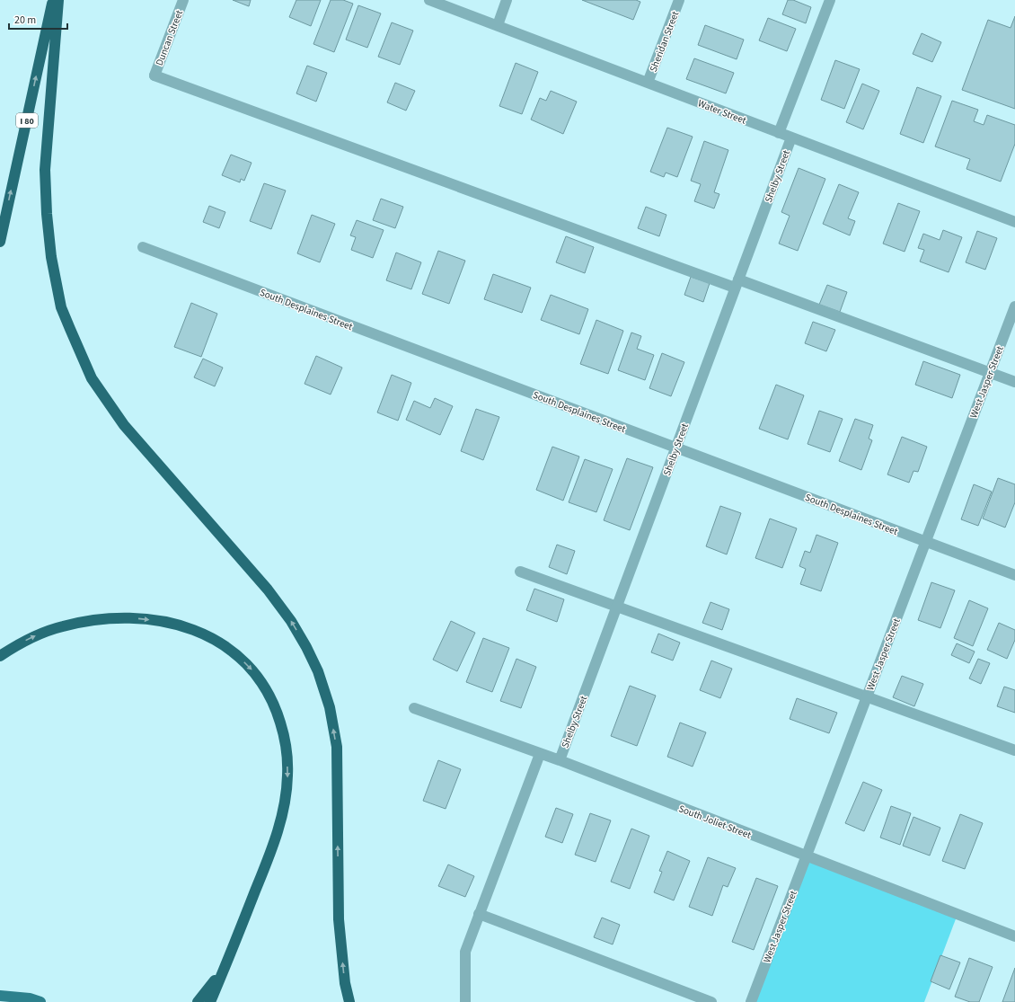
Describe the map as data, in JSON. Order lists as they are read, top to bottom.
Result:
{
  "streets": {
    "highway": ["I 80"],
    "street": [
      "Duncan Street",
      "Sheridan Street",
      "Water Street",
      "Shelby Street",
      "South Desplaines Street",
      "West Jasper Street",
      "South Joliet Street"
    ]
  },
  "crossings": [
    ["Duncan Street", "Shelby Street"],
    ["Sheridan Street", "Water Street"],
    ["Water Street", "Shelby Street"],
    ["Shelby Street", "South Desplaines Street"],
    ["Shelby Street", "South Joliet Street"],
    ["South Desplaines Street", "West Jasper Street"],
    ["West Jasper Street", "South Joliet Street"]
  ],
  "scale_bar": "20 m"
}
